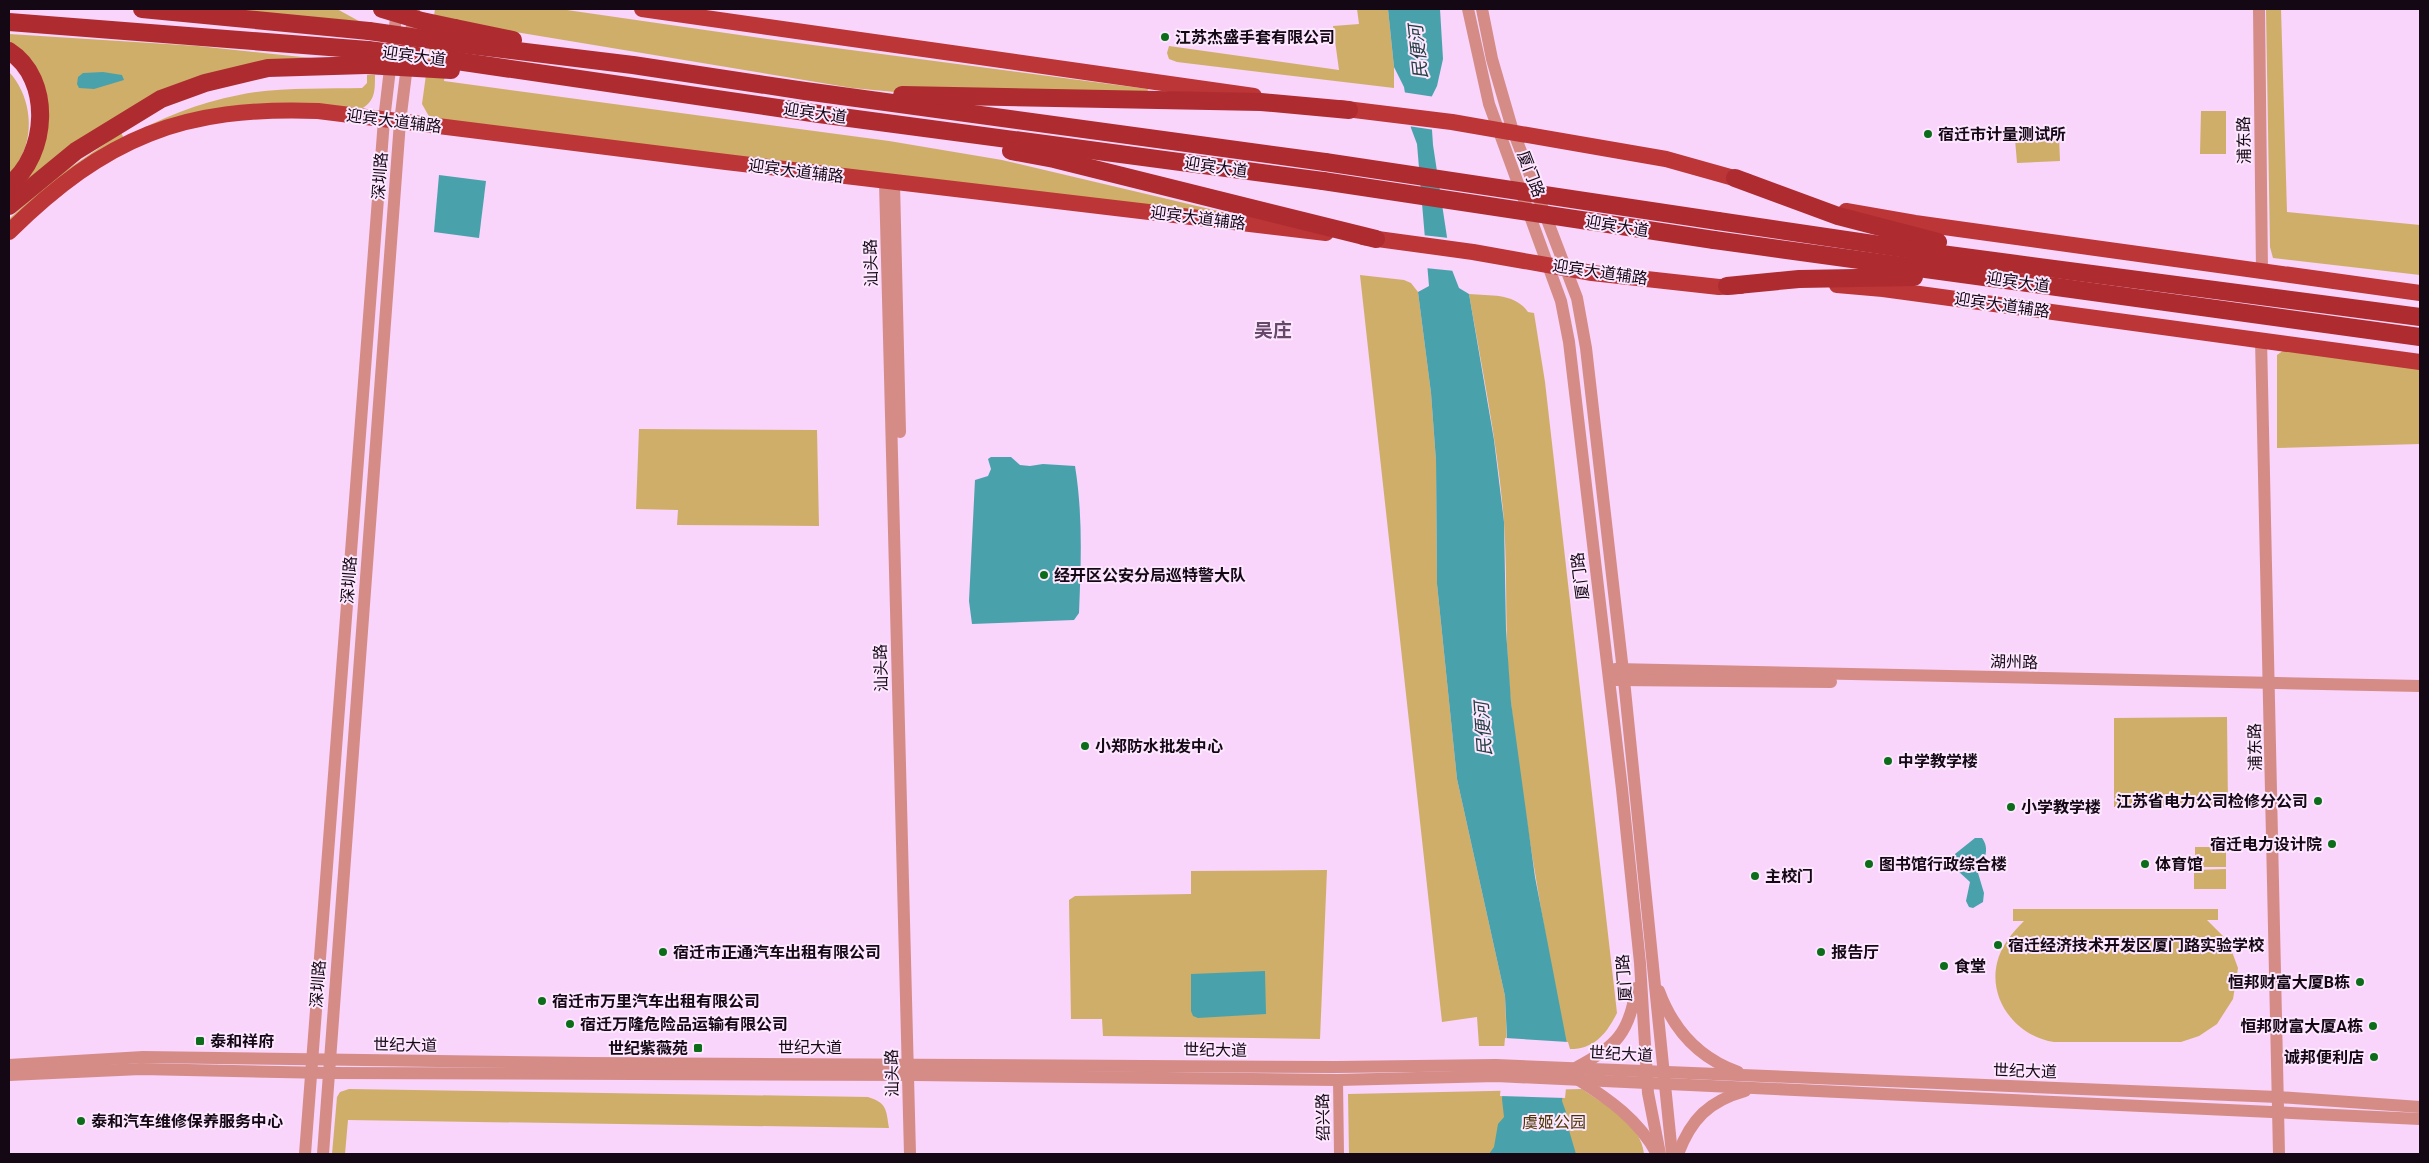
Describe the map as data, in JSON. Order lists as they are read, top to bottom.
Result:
{
  "streets": {
    "highway": ["迎宾大道"],
    "main road": ["迎宾大道辅路"],
    "street": [
      "浦东路",
      "厦门路",
      "深圳路",
      "汕头路",
      "湖州路",
      "世纪大道",
      "绍兴路"
    ]
  },
  "crossings": [
    ["迎宾大道辅路", "浦东路"],
    ["迎宾大道辅路", "厦门路"],
    ["迎宾大道辅路", "深圳路"],
    ["迎宾大道辅路", "汕头路"],
    ["浦东路", "湖州路"],
    ["浦东路", "世纪大道"],
    ["厦门路", "湖州路"],
    ["厦门路", "世纪大道"],
    ["深圳路", "世纪大道"],
    ["汕头路", "世纪大道"],
    ["世纪大道", "绍兴路"]
  ],
  "districts": ["吴庄"],
  "water": ["民便河"],
  "parks": ["虞姬公园"],
  "places": {
    "other": [
      "江苏杰盛手套有限公司",
      "宿迁市计量测试所",
      "经开区公安分局巡特警大队",
      "小郑防水批发中心",
      "中学教学楼",
      "江苏省电力公司检修分公司",
      "小学教学楼",
      "宿迁电力设计院",
      "图书馆行政综合楼",
      "体育馆",
      "主校门",
      "宿迁经济技术开发区厦门路实验学校",
      "宿迁市正通汽车出租有限公司",
      "报告厅",
      "食堂",
      "恒邦财富大厦B栋",
      "宿迁市万里汽车出租有限公司",
      "宿迁万隆危险品运输有限公司",
      "恒邦财富大厦A栋",
      "诚邦便利店",
      "泰和汽车维修保养服务中心"
    ],
    "transit": ["泰和祥府", "世纪紫薇苑"]
  }
}
